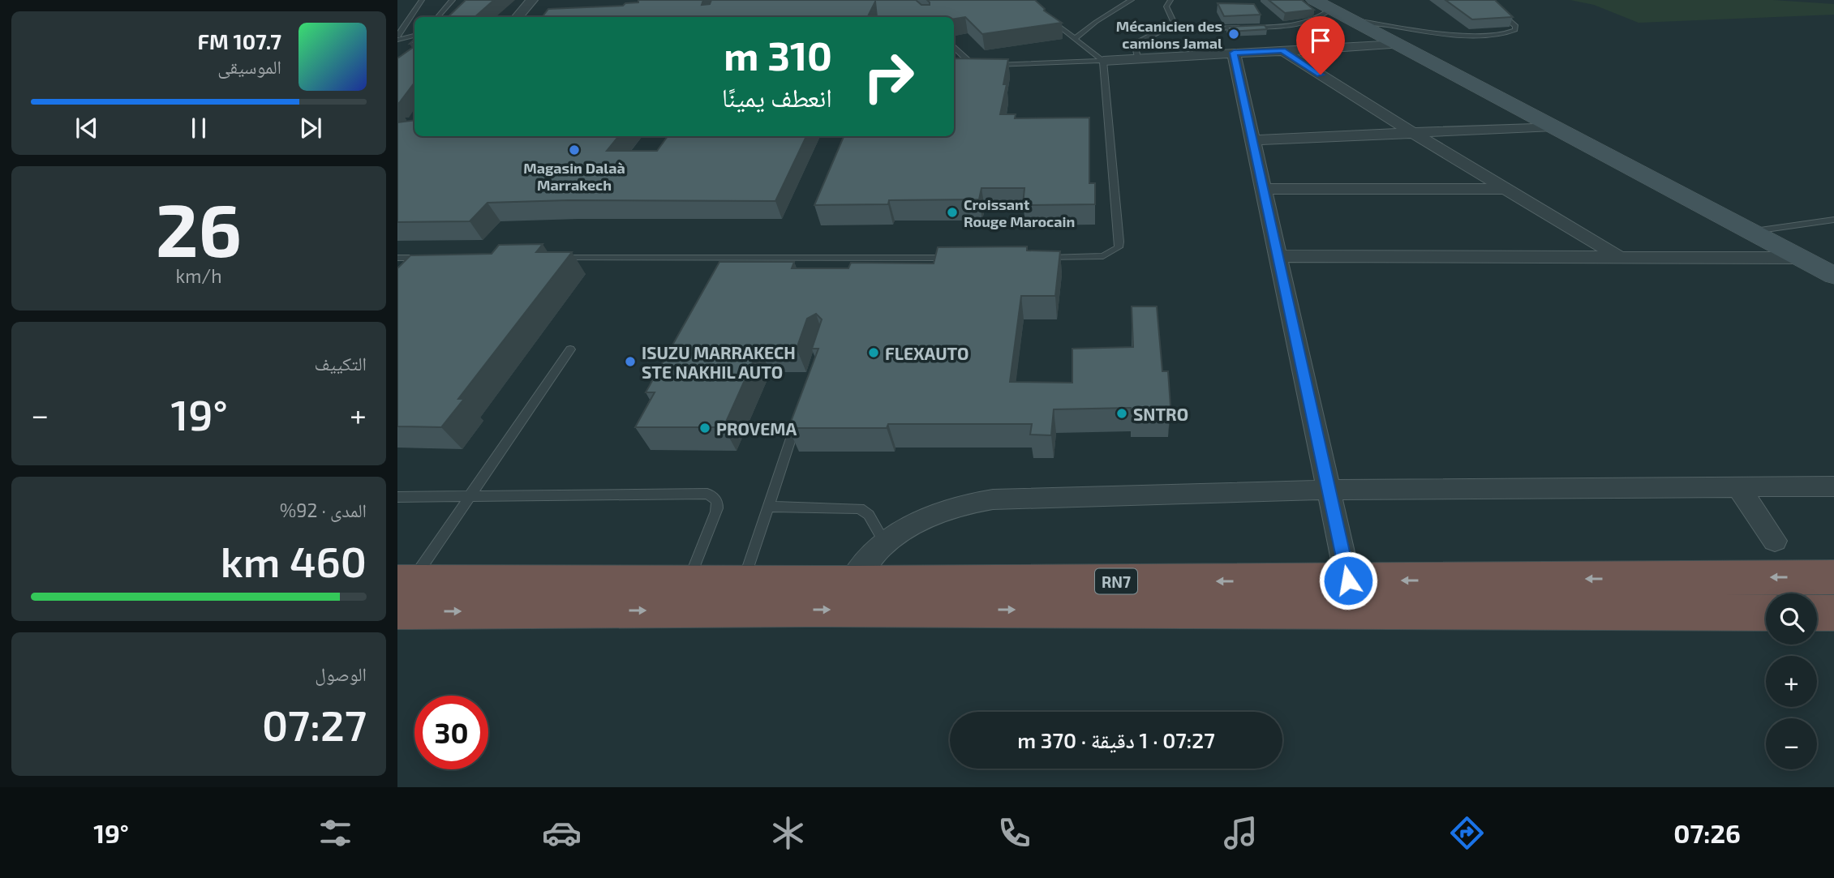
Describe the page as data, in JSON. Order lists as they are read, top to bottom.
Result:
{
  "streets": {
    "highway": ["RN7"]
  },
  "places": [
    "Mécanicien des camions Jamal",
    "Magasin Dalaà Marrakech",
    "Croissant Rouge Marocain",
    "FLEXAUTO",
    "ISUZU MARRAKECH STE NAKHIL AUTO",
    "SNTRO",
    "PROVEMA"
  ],
  "page": {
    "turn": ["310 m", "انعطف يمينًا"],
    "song": ["107.7 FM", "الموسيقى"],
    "tile": [
      ["26", "km/h"],
      "التكييف",
      ["المدى · 92%", "460 km"],
      ["الوصول", "07:27"]
    ],
    "heat": ["−", "19°", "+"],
    "map_buttons": ["+", "−"],
    "limit": "30",
    "trip": "07:27 · 1 دقيقة · 370 m",
    "tabs": ["07:26", "19°"]
  }
}
